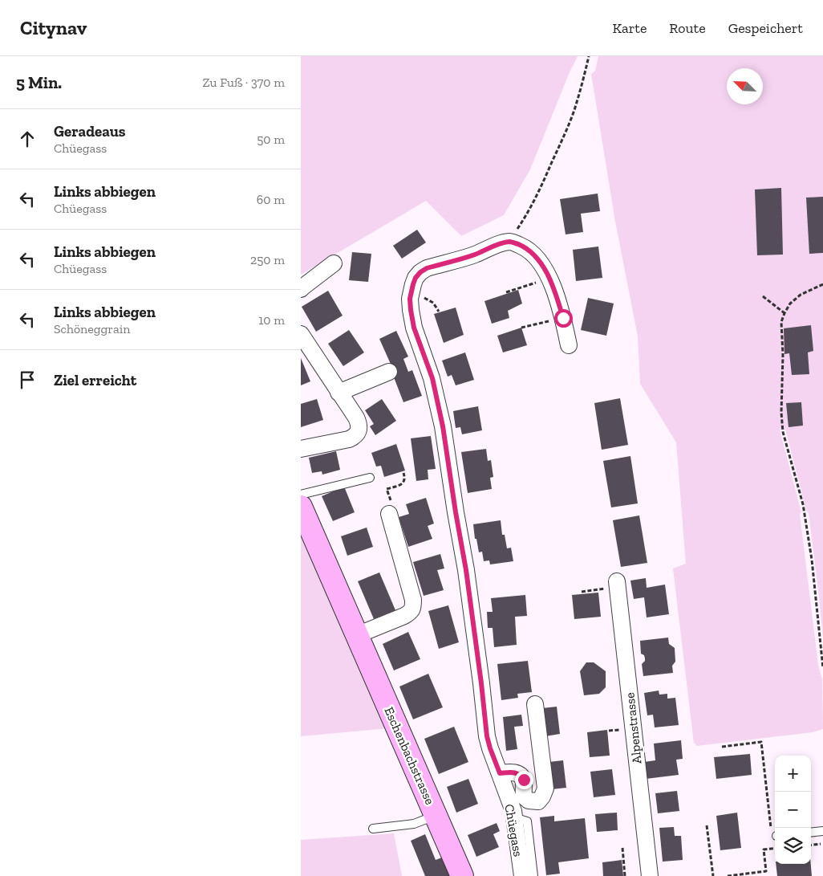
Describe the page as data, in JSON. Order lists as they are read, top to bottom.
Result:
{
  "streets": {
    "street": ["Alpenstrasse", "Eschenbachstrasse", "Chüegass"]
  },
  "north": "top left",
  "page": {
    "header": "Citynav",
    "nav": ["Karte", "Route", "Gespeichert"],
    "heading": ["5 Min.", "Zu Fuß · 370 m"],
    "list": [
      ["Geradeaus", "Chüegass", "50 m"],
      ["Links abbiegen", "Chüegass", "60 m"],
      ["Links abbiegen", "Chüegass", "250 m"],
      ["Links abbiegen", "Schöneggrain", "10 m"],
      "Ziel erreicht"
    ],
    "map_buttons": ["+", "−"]
  }
}
